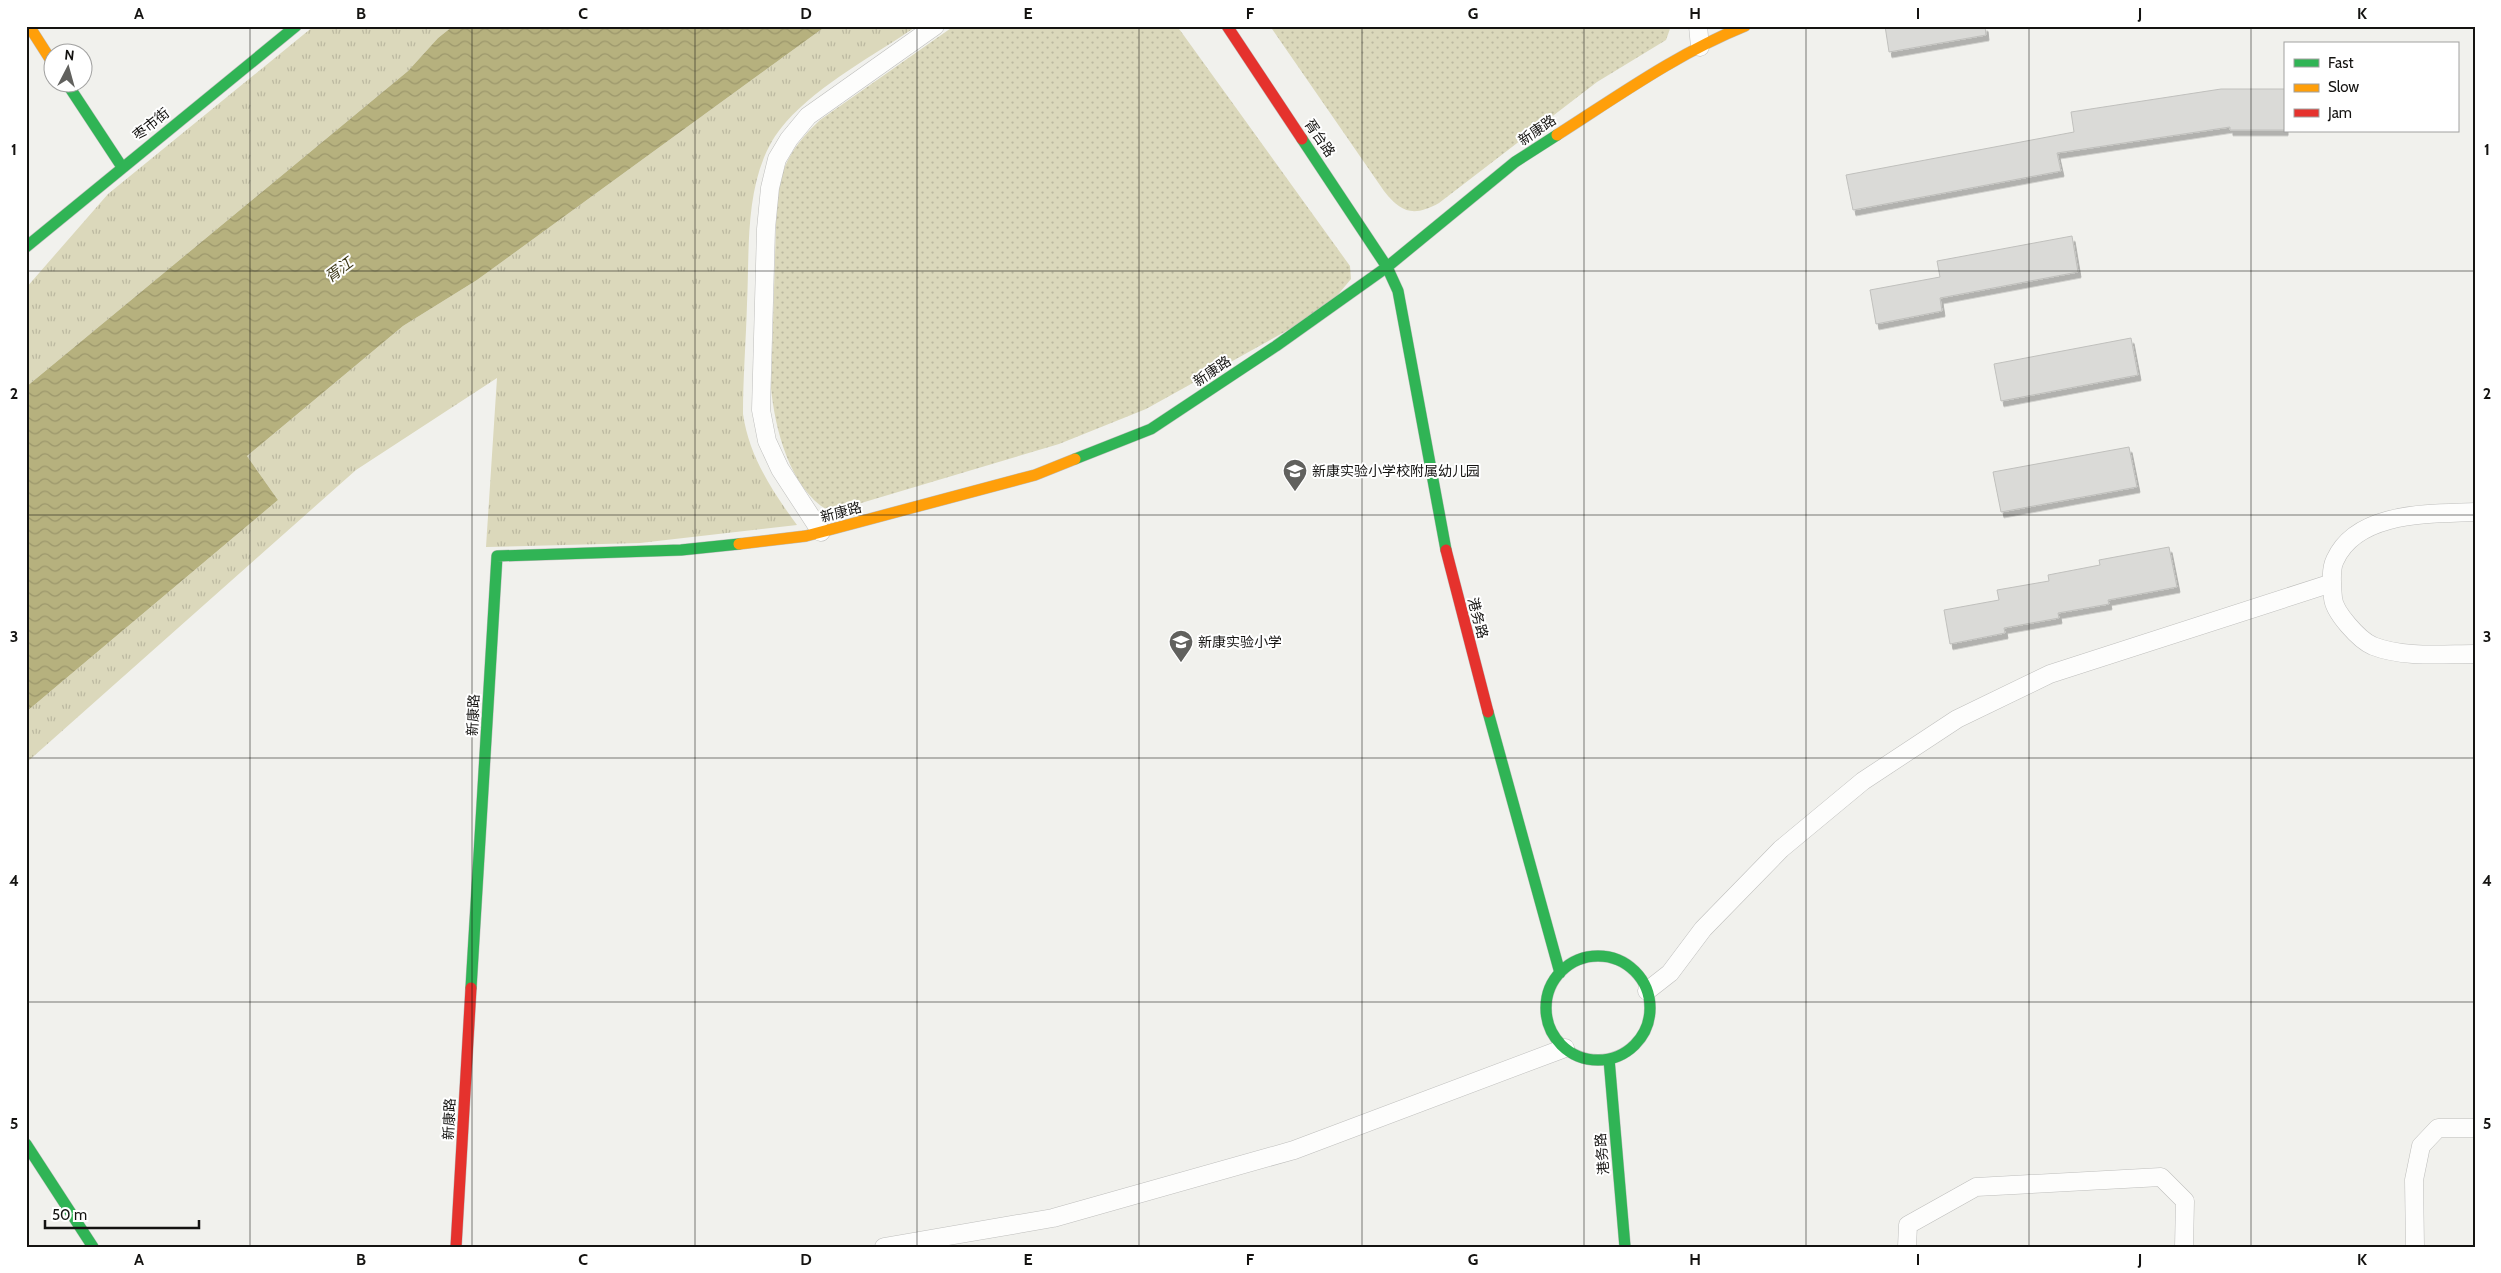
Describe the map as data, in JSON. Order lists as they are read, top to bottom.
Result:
{
  "streets": {
    "main road": [
      "枣市街",
      "新康路",
      "胥台路",
      "港务路"
    ]
  },
  "crossings": [
    ["新康路", "胥台路"],
    ["新康路", "港务路"],
    ["胥台路", "港务路"]
  ],
  "water": ["胥江"],
  "places": {
    "school or university": ["新康实验小学校附属幼儿园", "新康实验小学"]
  },
  "legend": ["Fast", "Slow", "Jam"],
  "scale_bar": "50 m",
  "north": "top",
  "grid": {
    "columns": [
      "A",
      "B",
      "C",
      "D",
      "E",
      "F",
      "G",
      "H",
      "I",
      "J",
      "K"
    ],
    "rows": [
      "1",
      "2",
      "3",
      "4",
      "5"
    ]
  }
}
